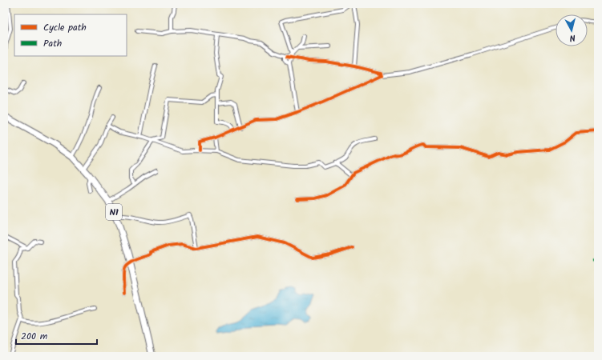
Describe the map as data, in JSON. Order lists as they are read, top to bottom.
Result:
{
  "streets": {
    "highway": ["N1"]
  },
  "legend": ["Cycle path", "Path"],
  "scale_bar": "200 m",
  "north": "bottom"
}
